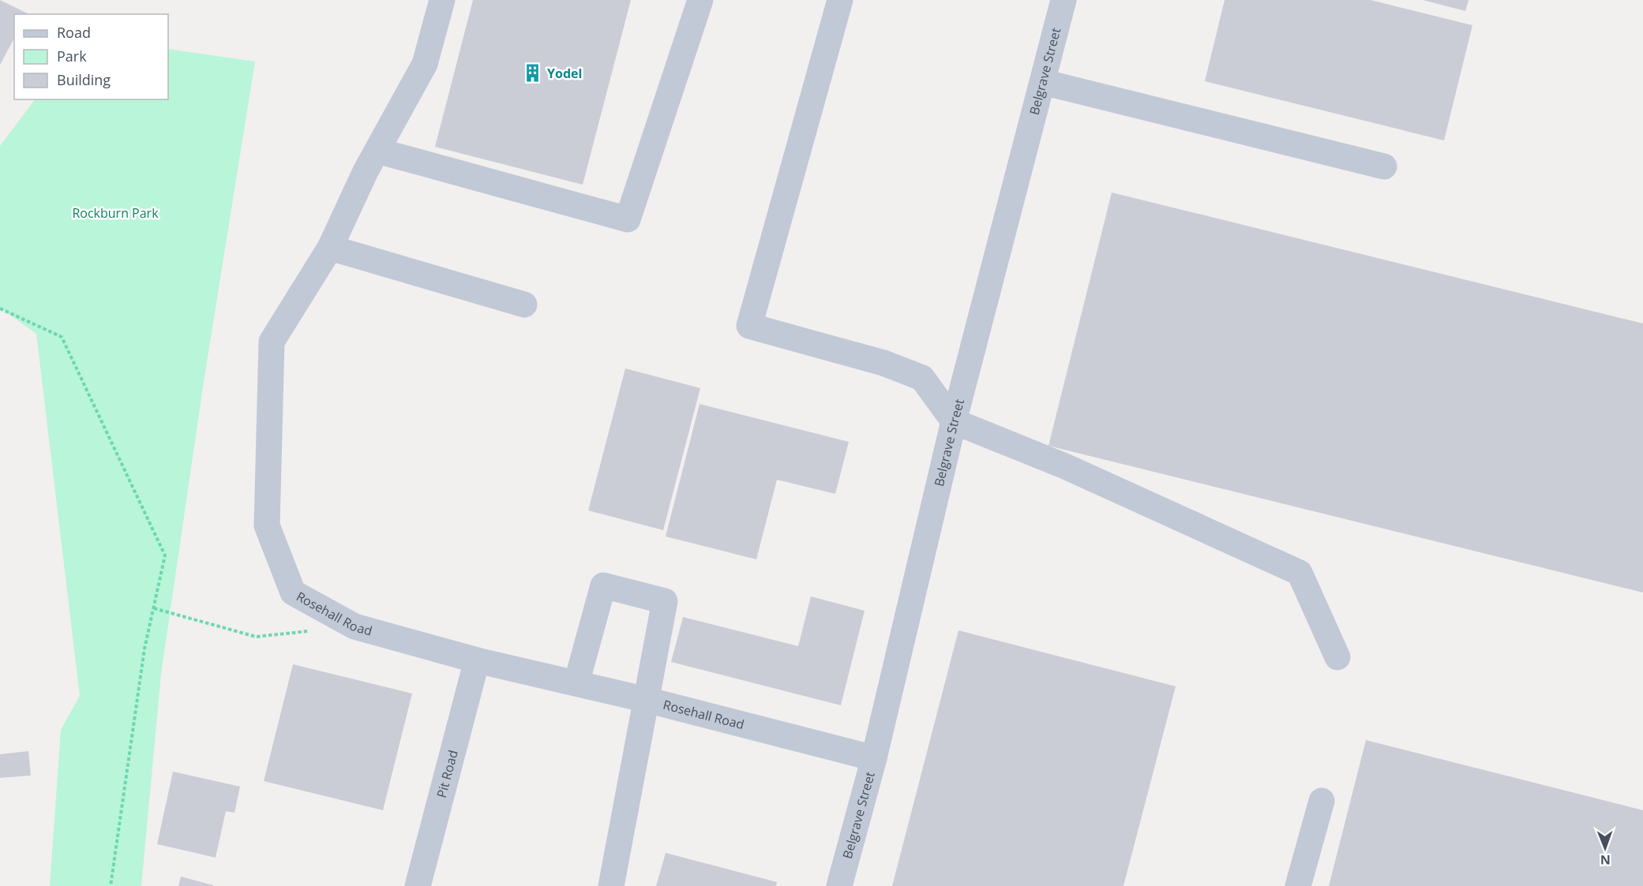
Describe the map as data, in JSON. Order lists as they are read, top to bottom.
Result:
{
  "streets": {
    "street": ["Belgrave Street", "Rosehall Road", "Pit Road"]
  },
  "crossings": [
    ["Belgrave Street", "Rosehall Road"],
    ["Rosehall Road", "Pit Road"]
  ],
  "parks": ["Rockburn Park"],
  "places": {
    "building": ["Yodel"]
  },
  "legend": ["Road", "Park", "Building"],
  "north": "bottom"
}
